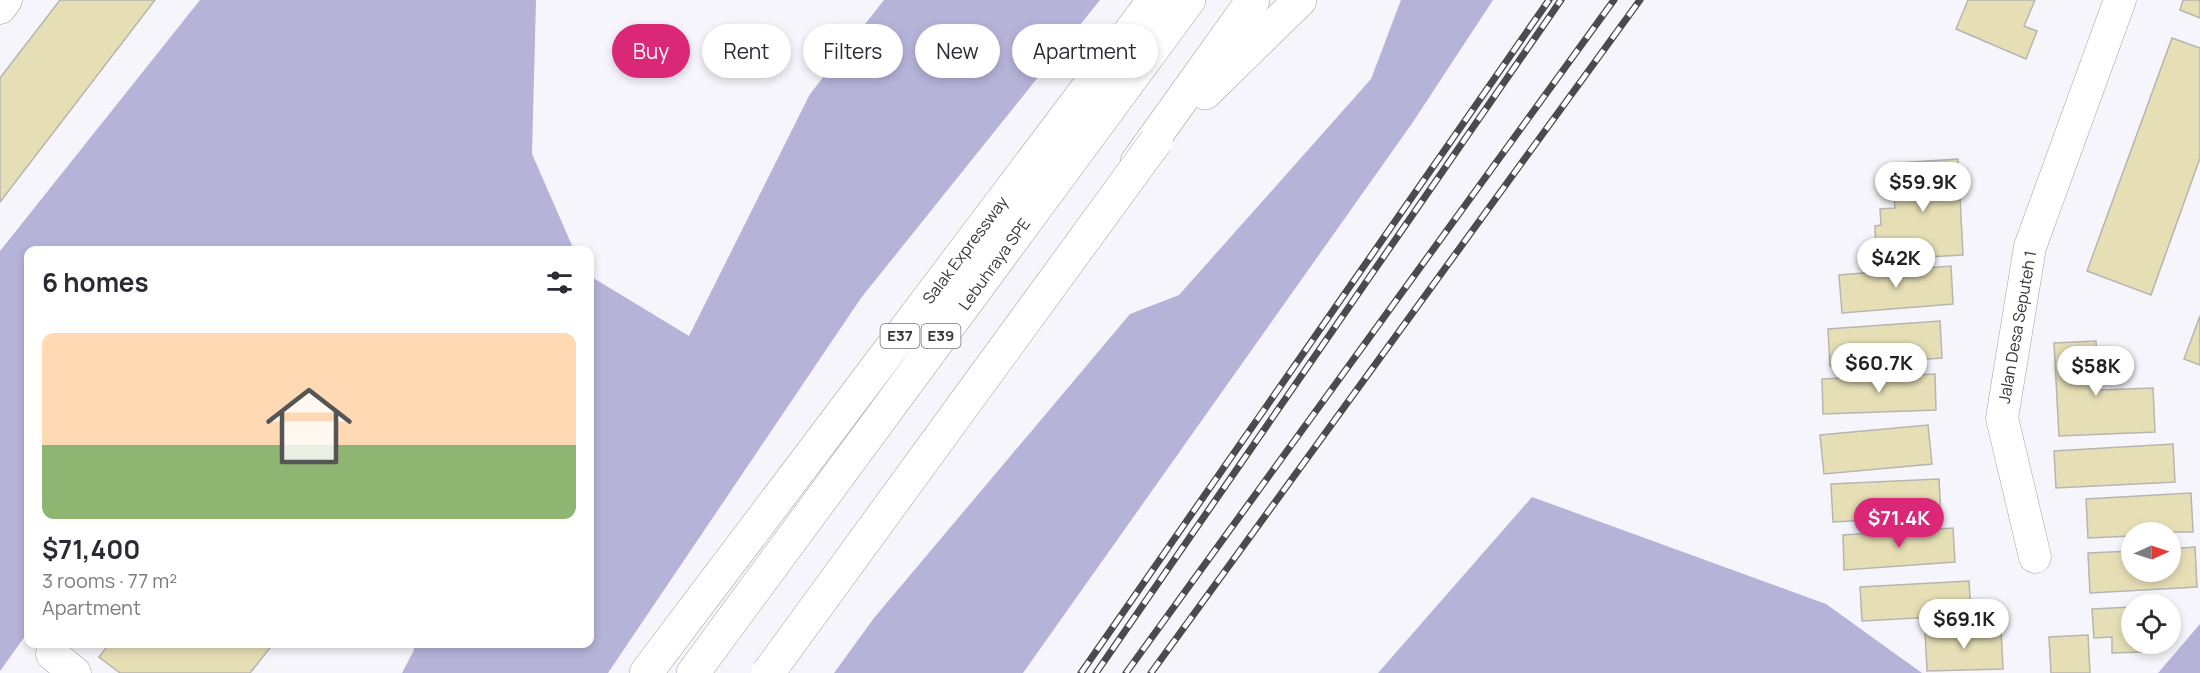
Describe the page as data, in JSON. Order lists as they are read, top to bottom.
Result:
{
  "streets": {
    "highway": [
      "Salak Expressway",
      "Lebuhraya SPE",
      "E37",
      "E39"
    ],
    "street": ["Jalan Desa Seputeh 1"]
  },
  "north": "right",
  "page": {
    "chip": [
      "Buy",
      "Rent",
      "Filters",
      "New",
      "Apartment"
    ],
    "price": [
      "$59.9K",
      "$42K",
      "$60.7K",
      "$58K",
      "$71.4K",
      "$69.1K"
    ],
    "heading": "6 homes",
    "list": [
      {
        "name": "$71,400",
        "note": "3 rooms · 77 m² · Apartment"
      }
    ]
  }
}
